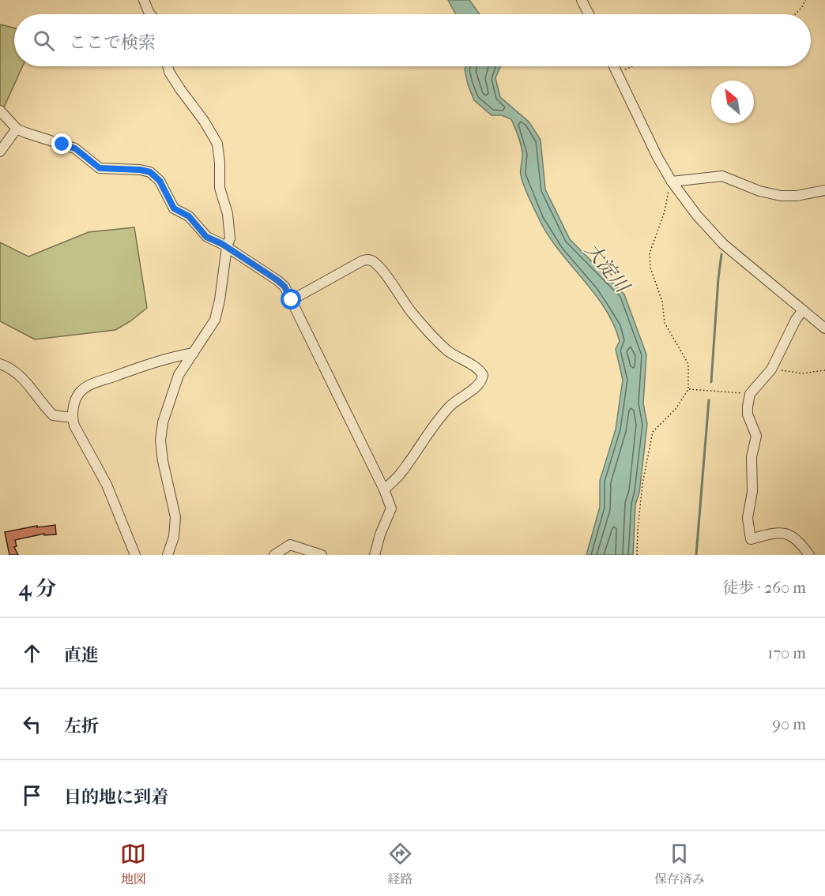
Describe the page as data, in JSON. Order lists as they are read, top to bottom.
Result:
{
  "water": ["大淀川"],
  "north": "top left",
  "page": {
    "search": "ここで検索",
    "heading": ["4 分", "徒歩 · 260 m"],
    "list": [
      ["直進", "170 m"],
      ["左折", "90 m"],
      "目的地に到着"
    ],
    "nav": ["地図", "経路", "保存済み"]
  }
}
